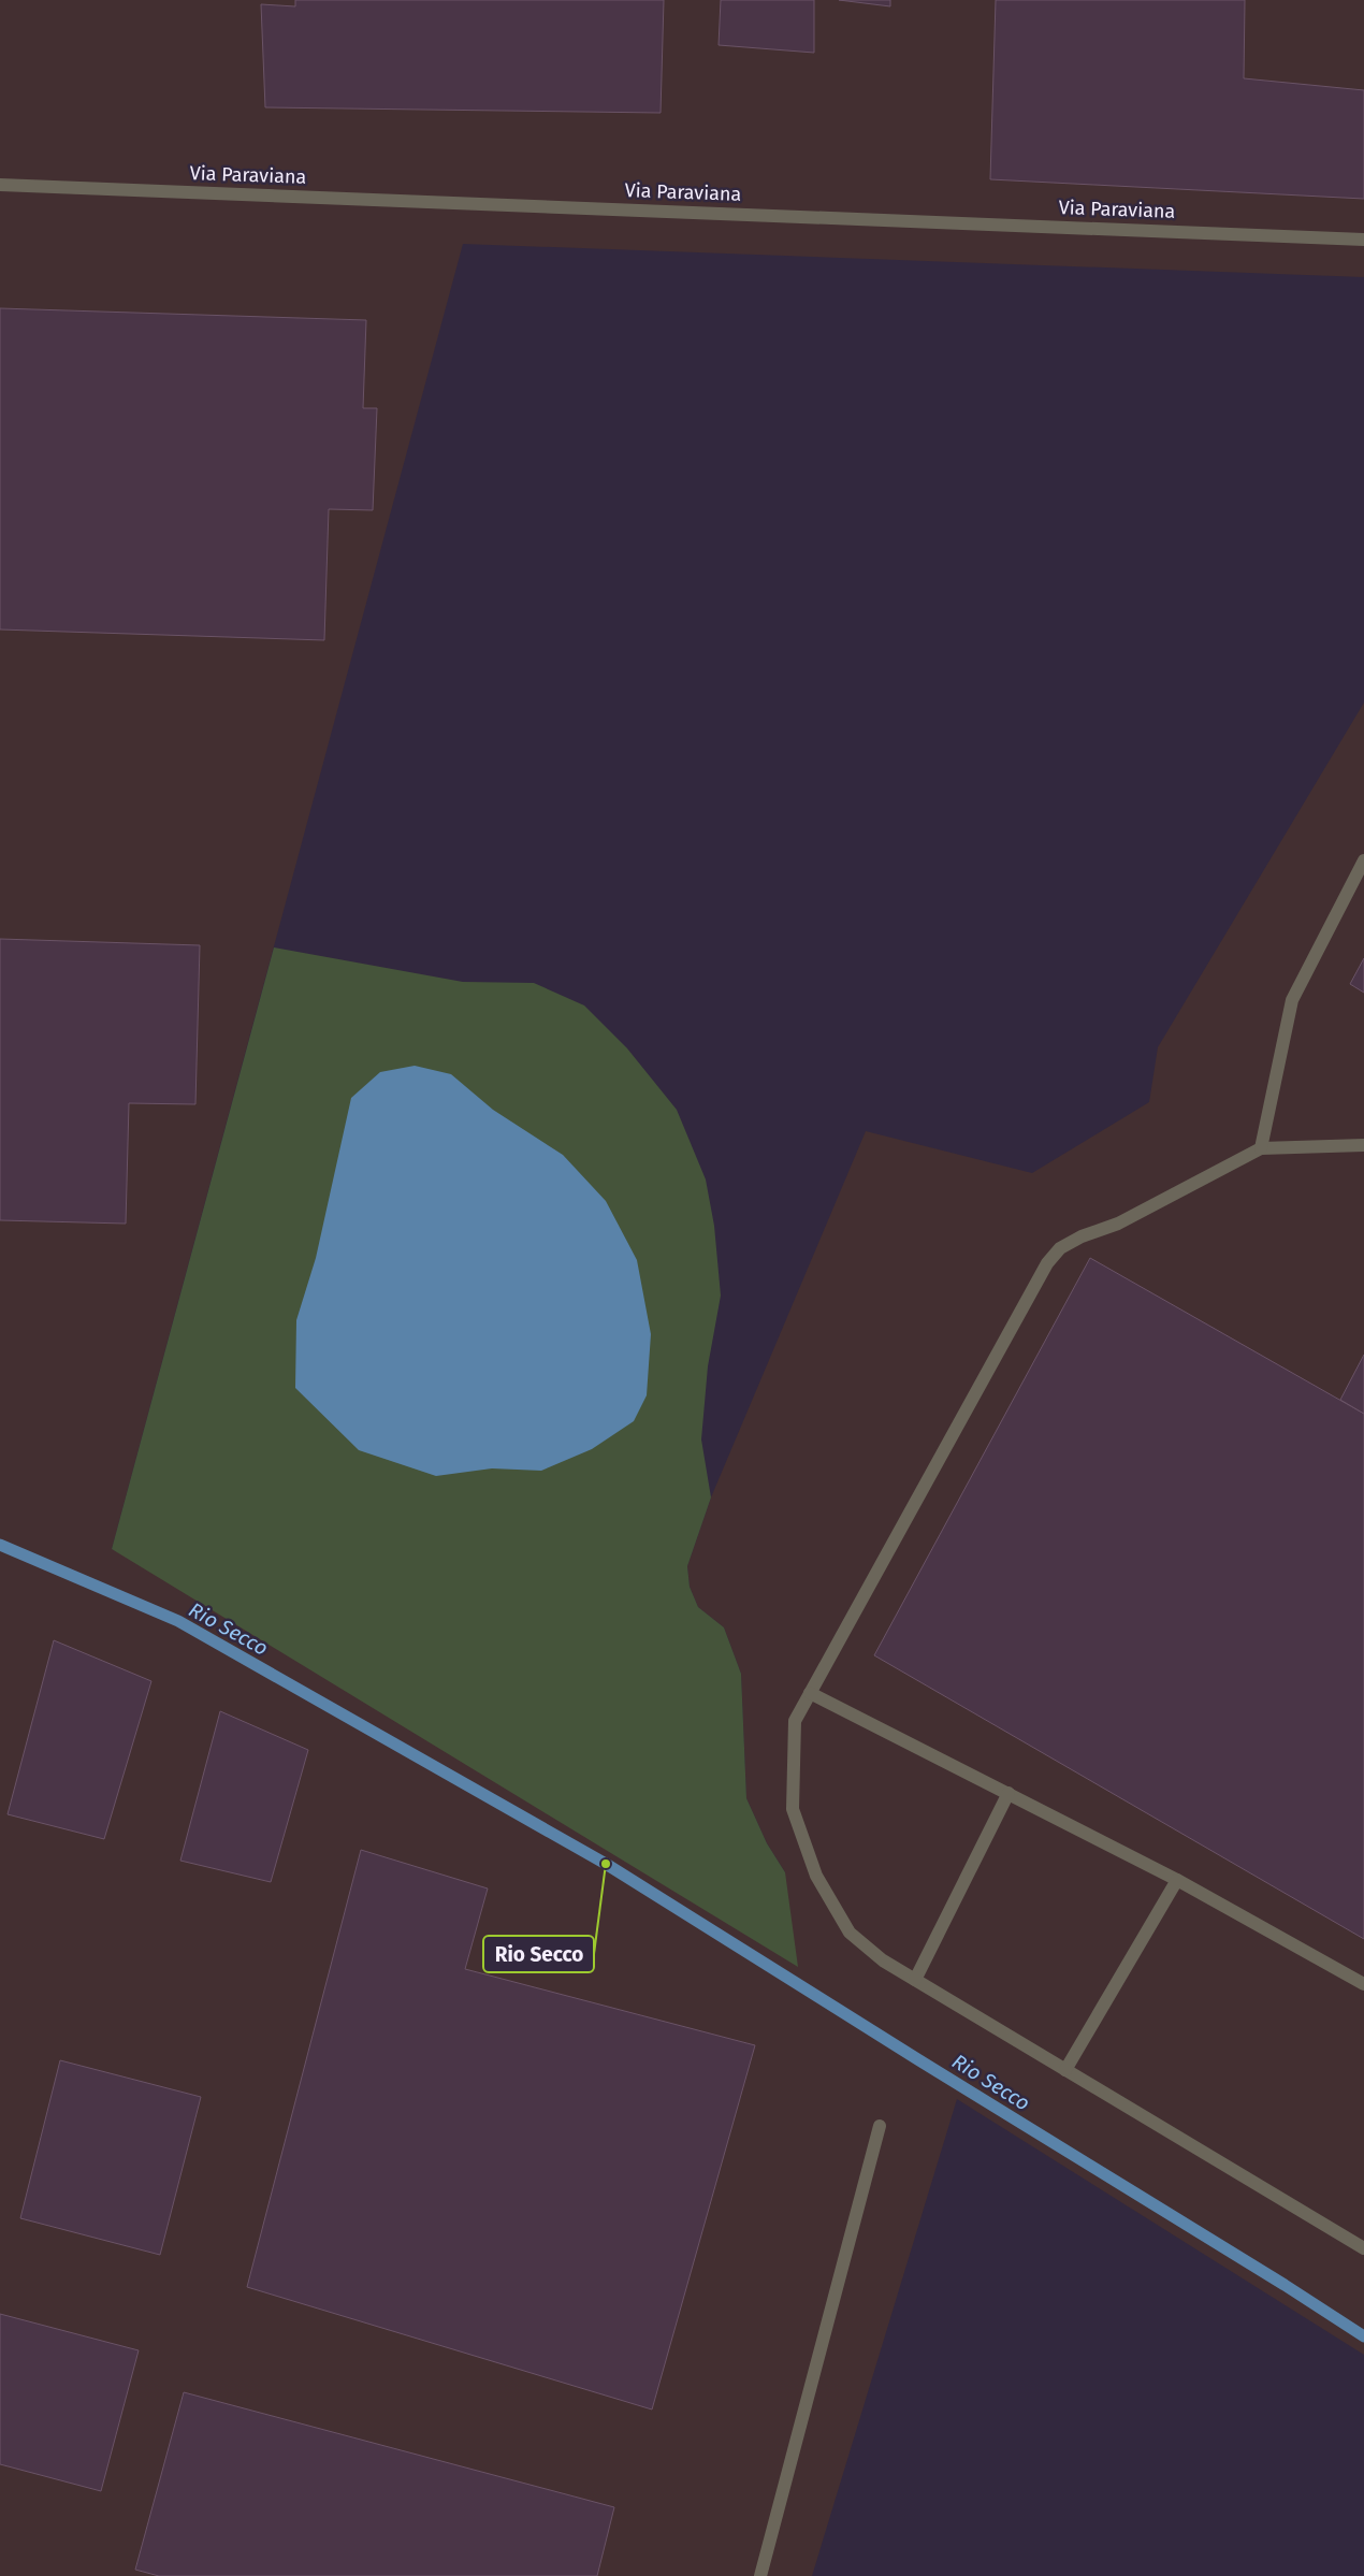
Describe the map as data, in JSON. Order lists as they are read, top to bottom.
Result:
{
  "streets": {
    "street": ["Via Paraviana"]
  },
  "water": ["Rio Secco"],
  "places": ["Rio Secco"]
}
